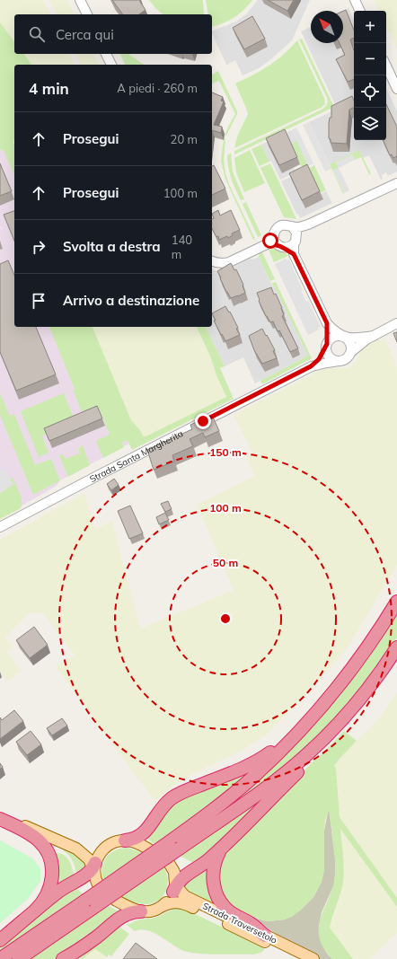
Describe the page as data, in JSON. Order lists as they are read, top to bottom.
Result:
{
  "streets": {
    "main road": ["Strada Traversetolo"],
    "street": ["Strada Santa Margherita"]
  },
  "north": "top left",
  "page": {
    "map_buttons": ["+", "−"],
    "search": "Cerca qui",
    "heading": ["4 min", "A piedi · 260 m"],
    "list": [
      ["Prosegui", "20 m"],
      ["Prosegui", "100 m"],
      ["Svolta a destra", "140 m"],
      "Arrivo a destinazione"
    ]
  },
  "rings": ["150 m", "100 m", "50 m"]
}
